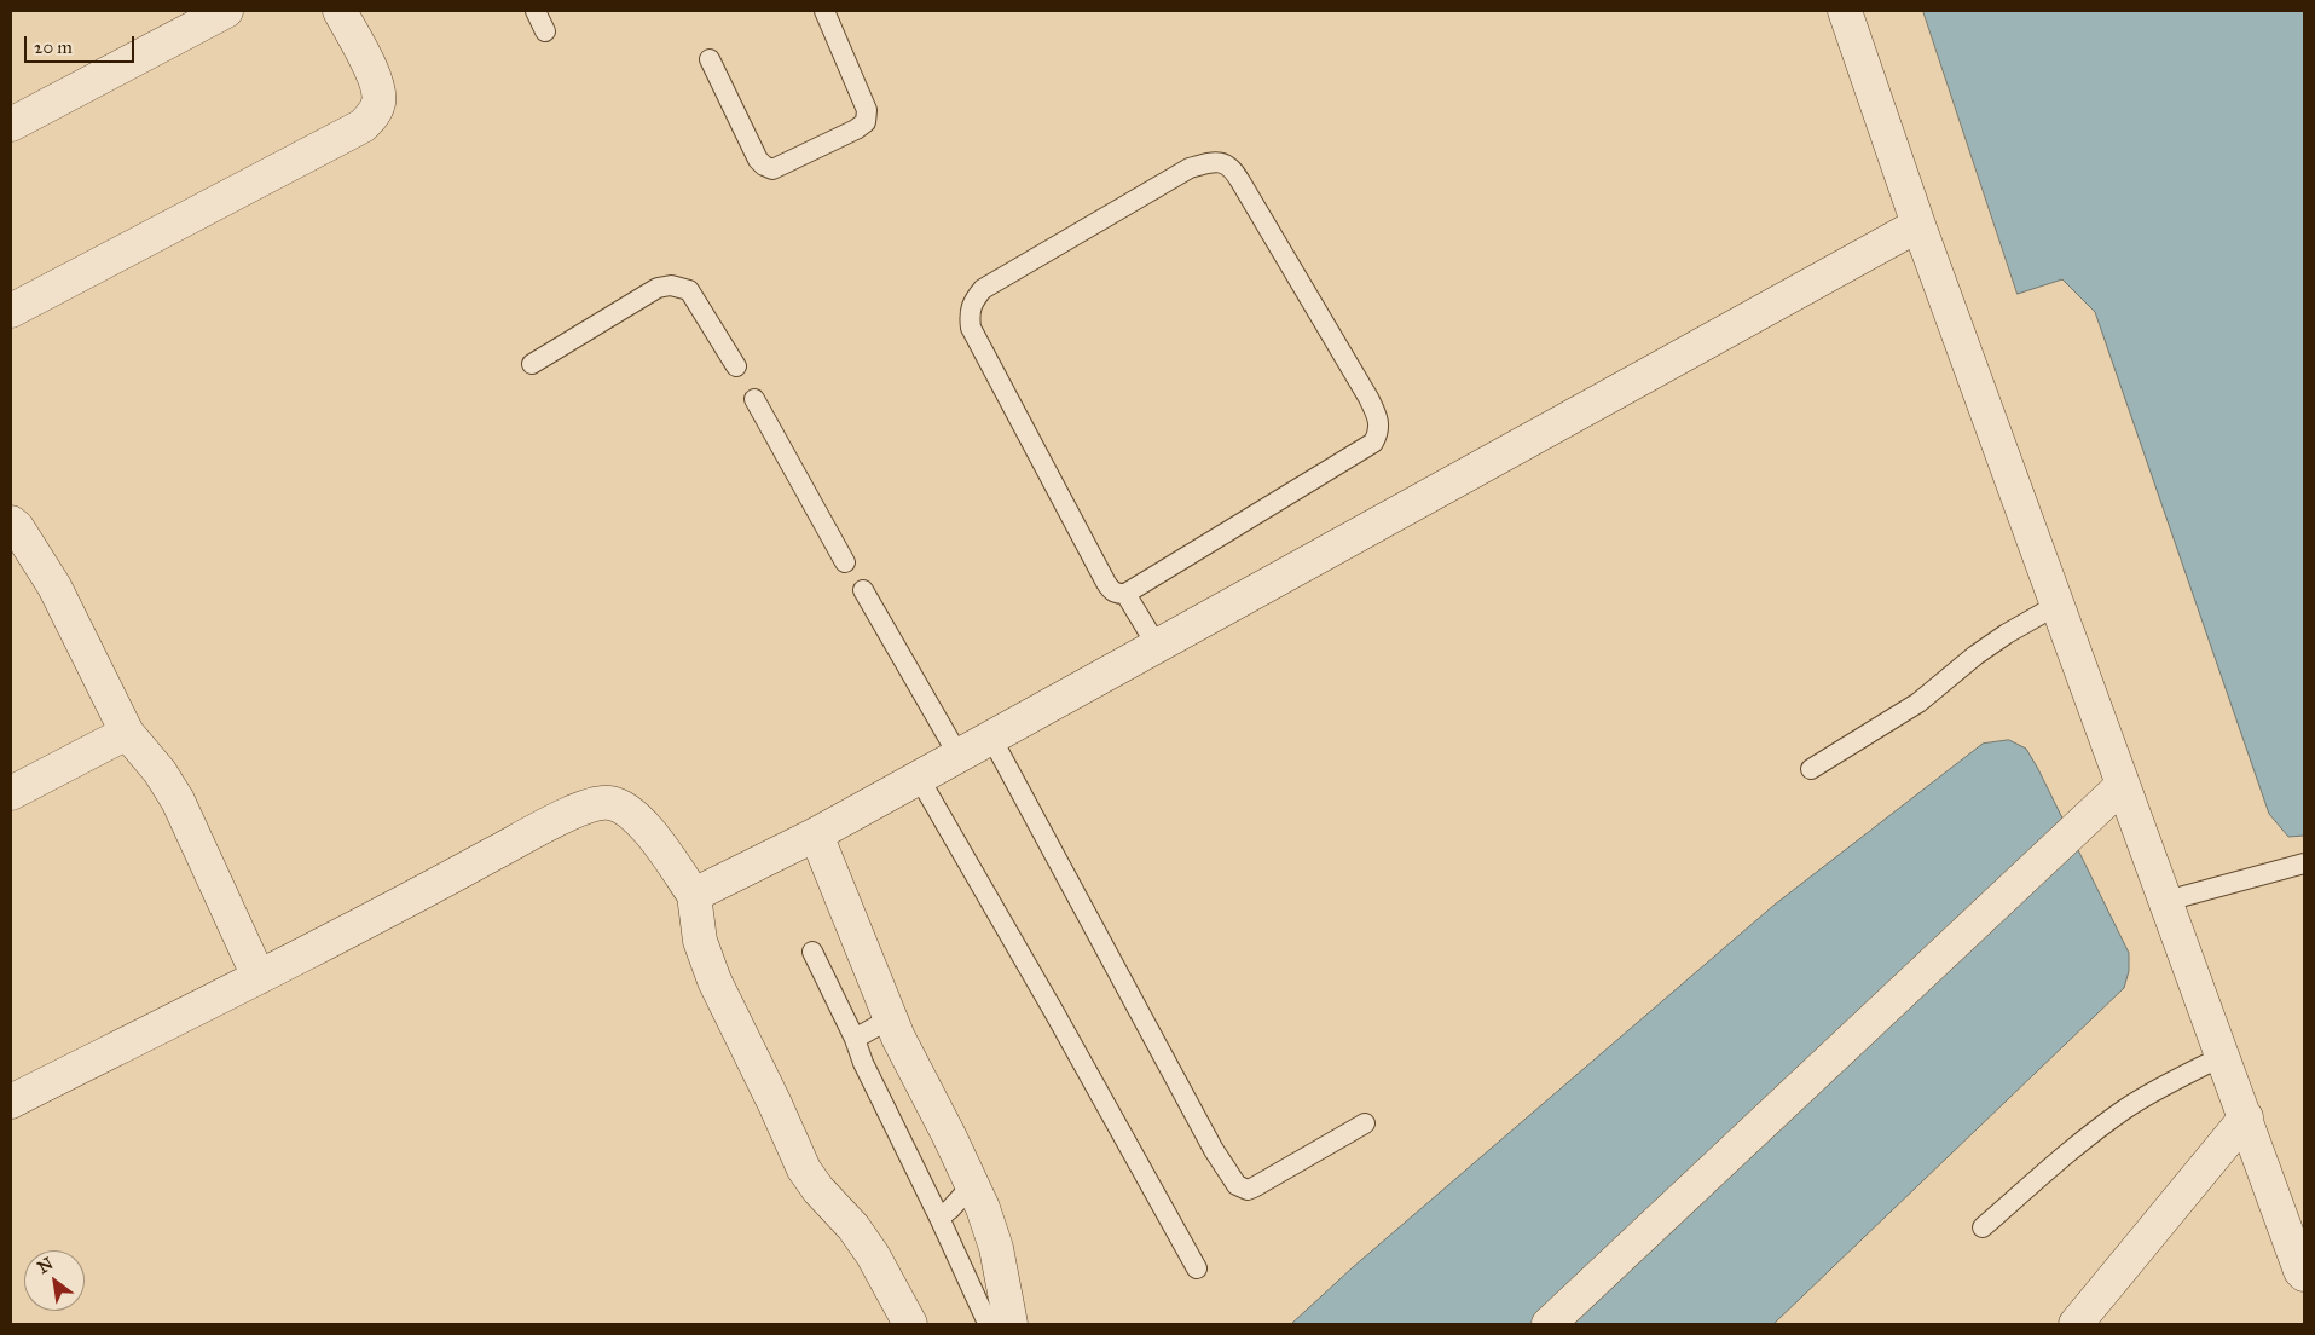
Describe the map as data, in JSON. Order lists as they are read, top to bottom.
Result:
{
  "scale_bar": "20 m",
  "north": "top left"
}
